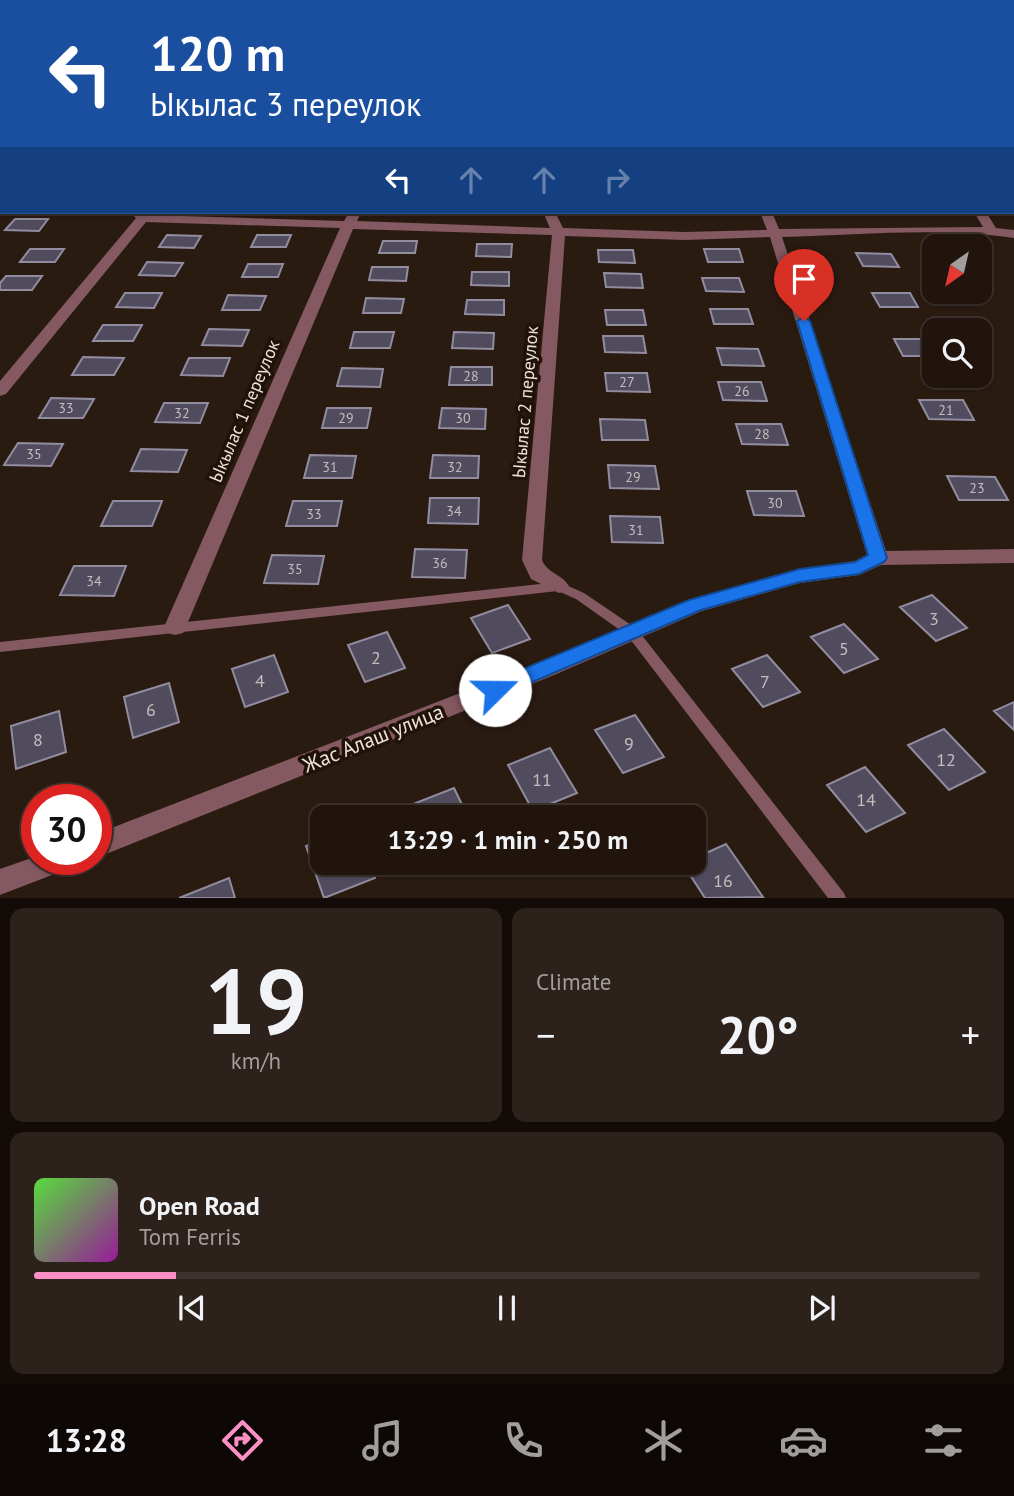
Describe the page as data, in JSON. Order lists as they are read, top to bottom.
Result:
{
  "streets": {
    "street": ["Ыкылас 2 переулок", "Ыкылас 1 переулок", "Жас Алаш улица"]
  },
  "house_numbers": [
    "28",
    "27",
    "26",
    "33",
    "21",
    "32",
    "29",
    "30",
    "28",
    "35",
    "31",
    "32",
    "29",
    "23",
    "30",
    "34",
    "33",
    "31",
    "36",
    "35",
    "34",
    "3",
    "5",
    "2",
    "4",
    "7",
    "6",
    "8",
    "9",
    "12",
    "11",
    "14",
    "16"
  ],
  "north": "bottom left",
  "page": {
    "turn": ["120 m", "Ыкылас 3 переулок"],
    "limit": "30",
    "trip": "13:29 · 1 min · 250 m",
    "tile": [
      ["19", "km/h"],
      "Climate"
    ],
    "heat": ["−", "20°", "+"],
    "song": ["Open Road", "Tom Ferris"],
    "tabs": "13:28"
  }
}
